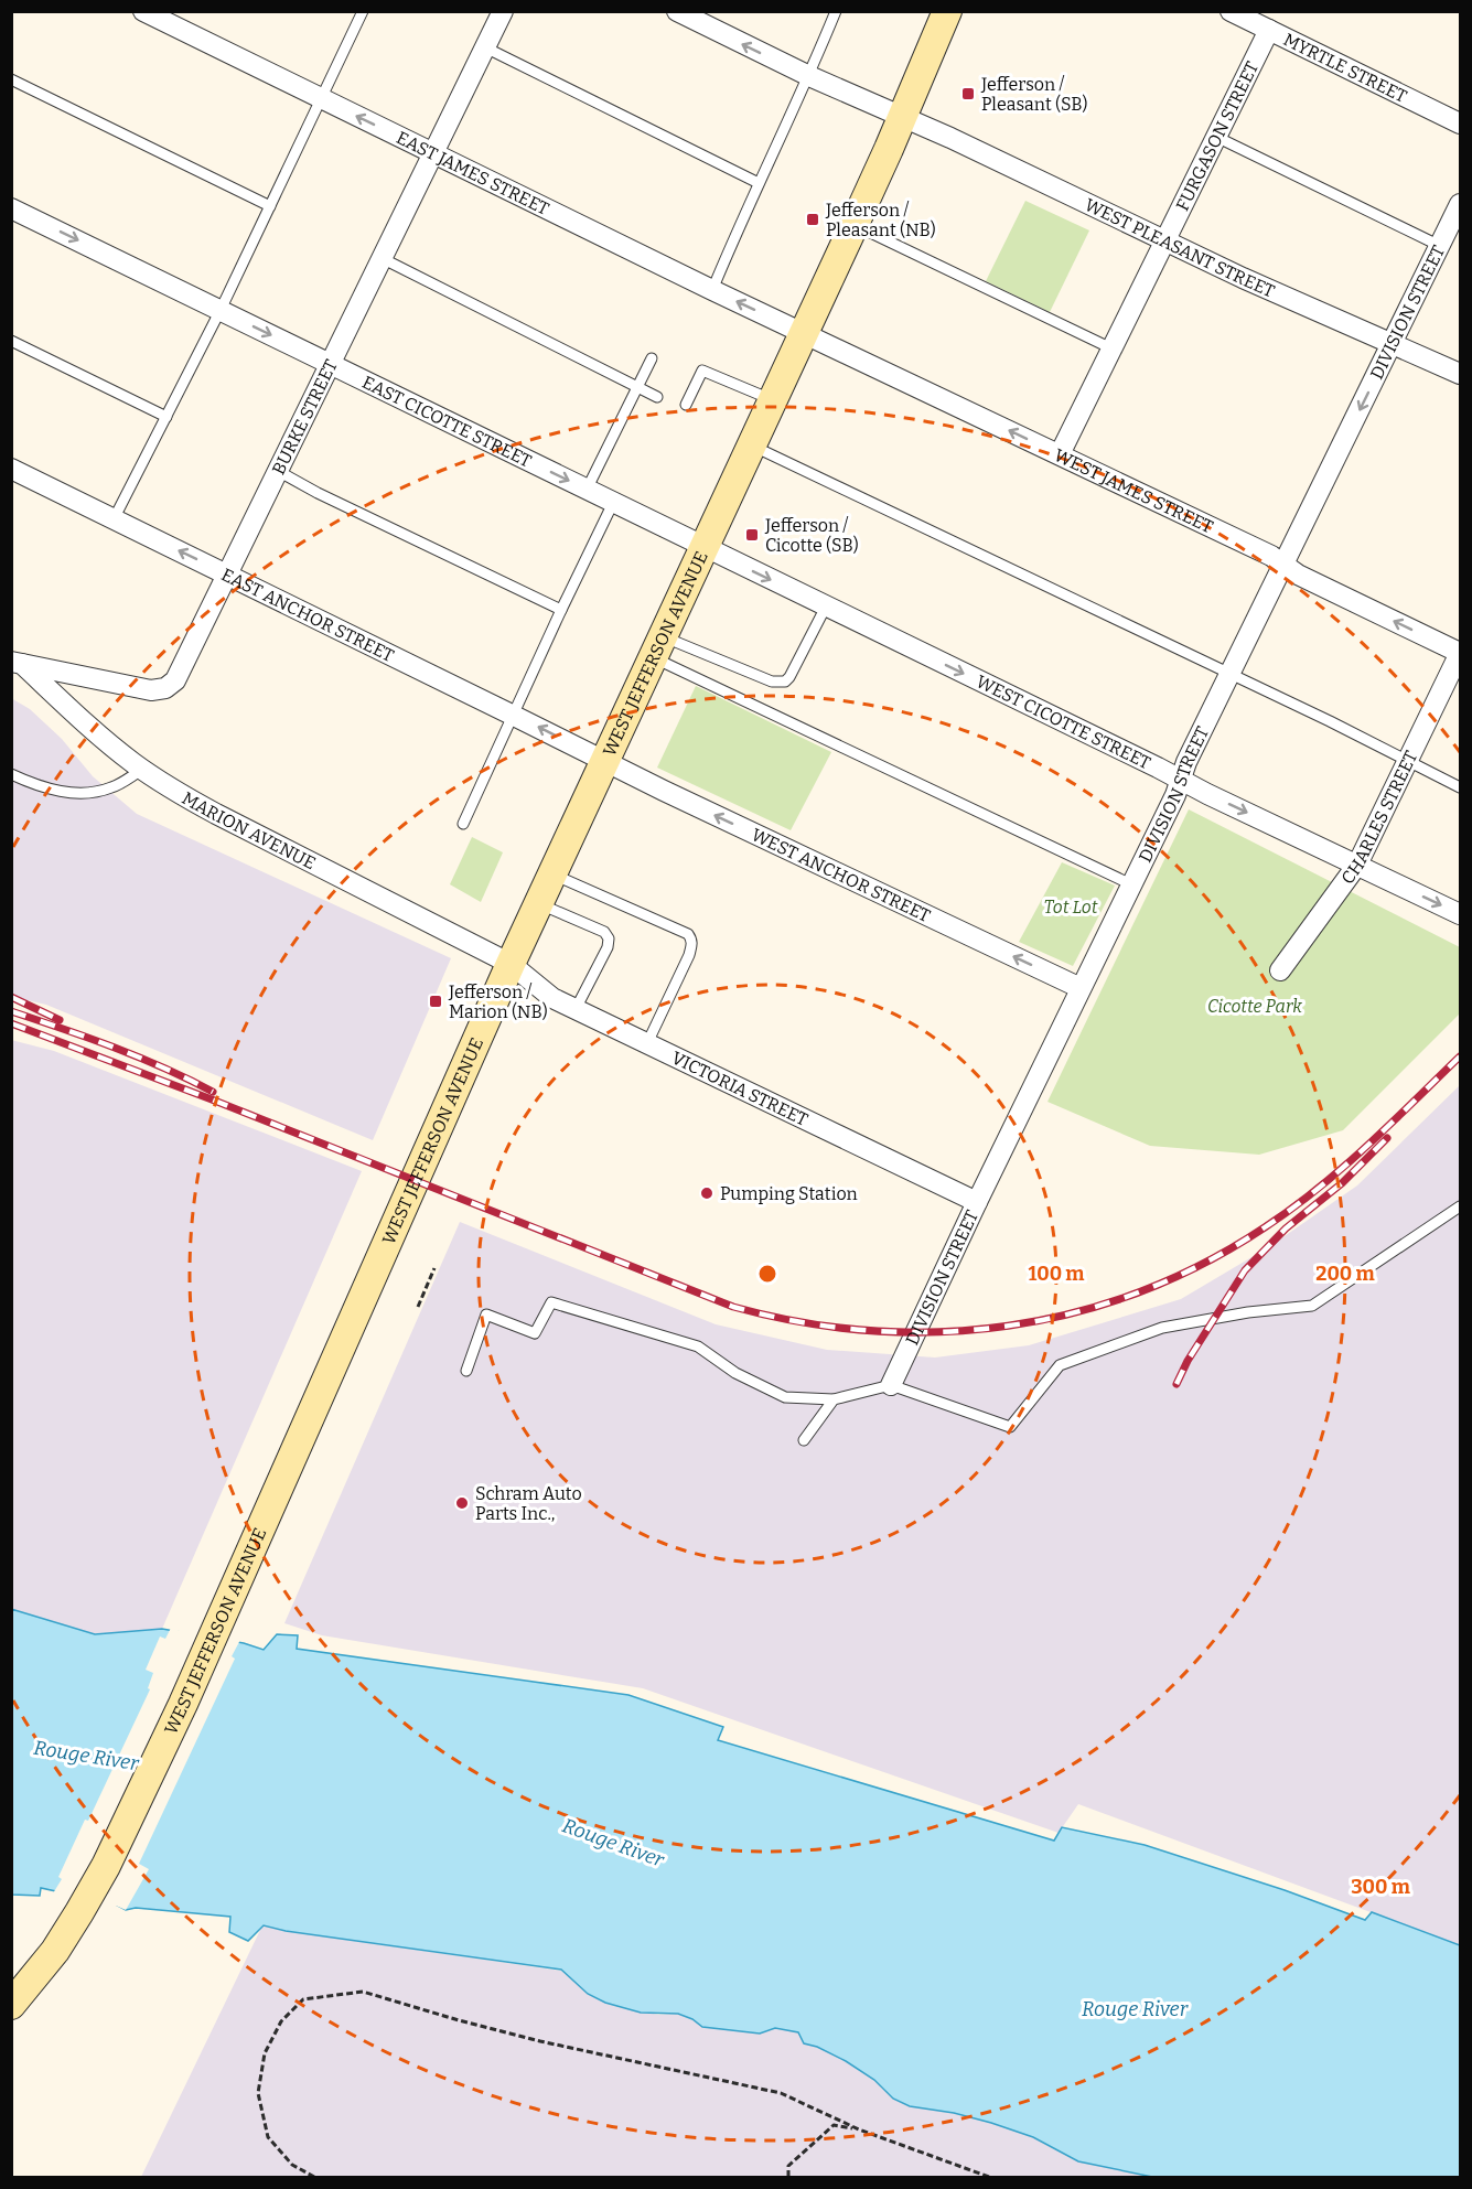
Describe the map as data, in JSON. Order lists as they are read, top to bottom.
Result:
{
  "streets": {
    "main road": ["WEST JEFFERSON AVENUE"],
    "street": [
      "MYRTLE STREET",
      "FURGASON STREET",
      "EAST JAMES STREET",
      "WEST PLEASANT STREET",
      "DIVISION STREET",
      "BURKE STREET",
      "EAST CICOTTE STREET",
      "WEST JAMES STREET",
      "EAST ANCHOR STREET",
      "WEST CICOTTE STREET",
      "CHARLES STREET",
      "MARION AVENUE",
      "WEST ANCHOR STREET",
      "VICTORIA STREET"
    ]
  },
  "crossings": [
    ["MYRTLE STREET", "FURGASON STREET"],
    ["FURGASON STREET", "WEST PLEASANT STREET"],
    ["FURGASON STREET", "WEST JAMES STREET"],
    ["EAST JAMES STREET", "BURKE STREET"],
    ["EAST JAMES STREET", "WEST JAMES STREET"],
    ["EAST JAMES STREET", "WEST JEFFERSON AVENUE"],
    ["WEST PLEASANT STREET", "DIVISION STREET"],
    ["WEST PLEASANT STREET", "WEST JEFFERSON AVENUE"],
    ["DIVISION STREET", "WEST JAMES STREET"],
    ["DIVISION STREET", "WEST CICOTTE STREET"],
    ["DIVISION STREET", "WEST ANCHOR STREET"],
    ["DIVISION STREET", "VICTORIA STREET"],
    ["BURKE STREET", "EAST CICOTTE STREET"],
    ["BURKE STREET", "EAST ANCHOR STREET"],
    ["BURKE STREET", "MARION AVENUE"],
    ["EAST CICOTTE STREET", "WEST JEFFERSON AVENUE"],
    ["EAST CICOTTE STREET", "WEST CICOTTE STREET"],
    ["WEST JAMES STREET", "WEST JEFFERSON AVENUE"],
    ["WEST JAMES STREET", "CHARLES STREET"],
    ["EAST ANCHOR STREET", "WEST JEFFERSON AVENUE"],
    ["EAST ANCHOR STREET", "WEST ANCHOR STREET"],
    ["WEST JEFFERSON AVENUE", "WEST CICOTTE STREET"],
    ["WEST JEFFERSON AVENUE", "MARION AVENUE"],
    ["WEST JEFFERSON AVENUE", "WEST ANCHOR STREET"],
    ["WEST JEFFERSON AVENUE", "VICTORIA STREET"],
    ["WEST CICOTTE STREET", "CHARLES STREET"],
    ["MARION AVENUE", "VICTORIA STREET"]
  ],
  "one_way": [
    "EAST CICOTTE STREET",
    "WEST JAMES STREET",
    "WEST CICOTTE STREET",
    "WEST ANCHOR STREET"
  ],
  "water": ["Rouge River"],
  "parks": ["Tot Lot", "Cicotte Park"],
  "places": {
    "transit": [
      "Jefferson / Pleasant (SB)",
      "Jefferson / Pleasant (NB)",
      "Jefferson / Cicotte (SB)",
      "Jefferson / Marion (NB)"
    ],
    "other": ["Pumping Station", "Schram Auto Parts Inc.,"]
  },
  "rings": ["100 m", "200 m", "300 m"]
}
